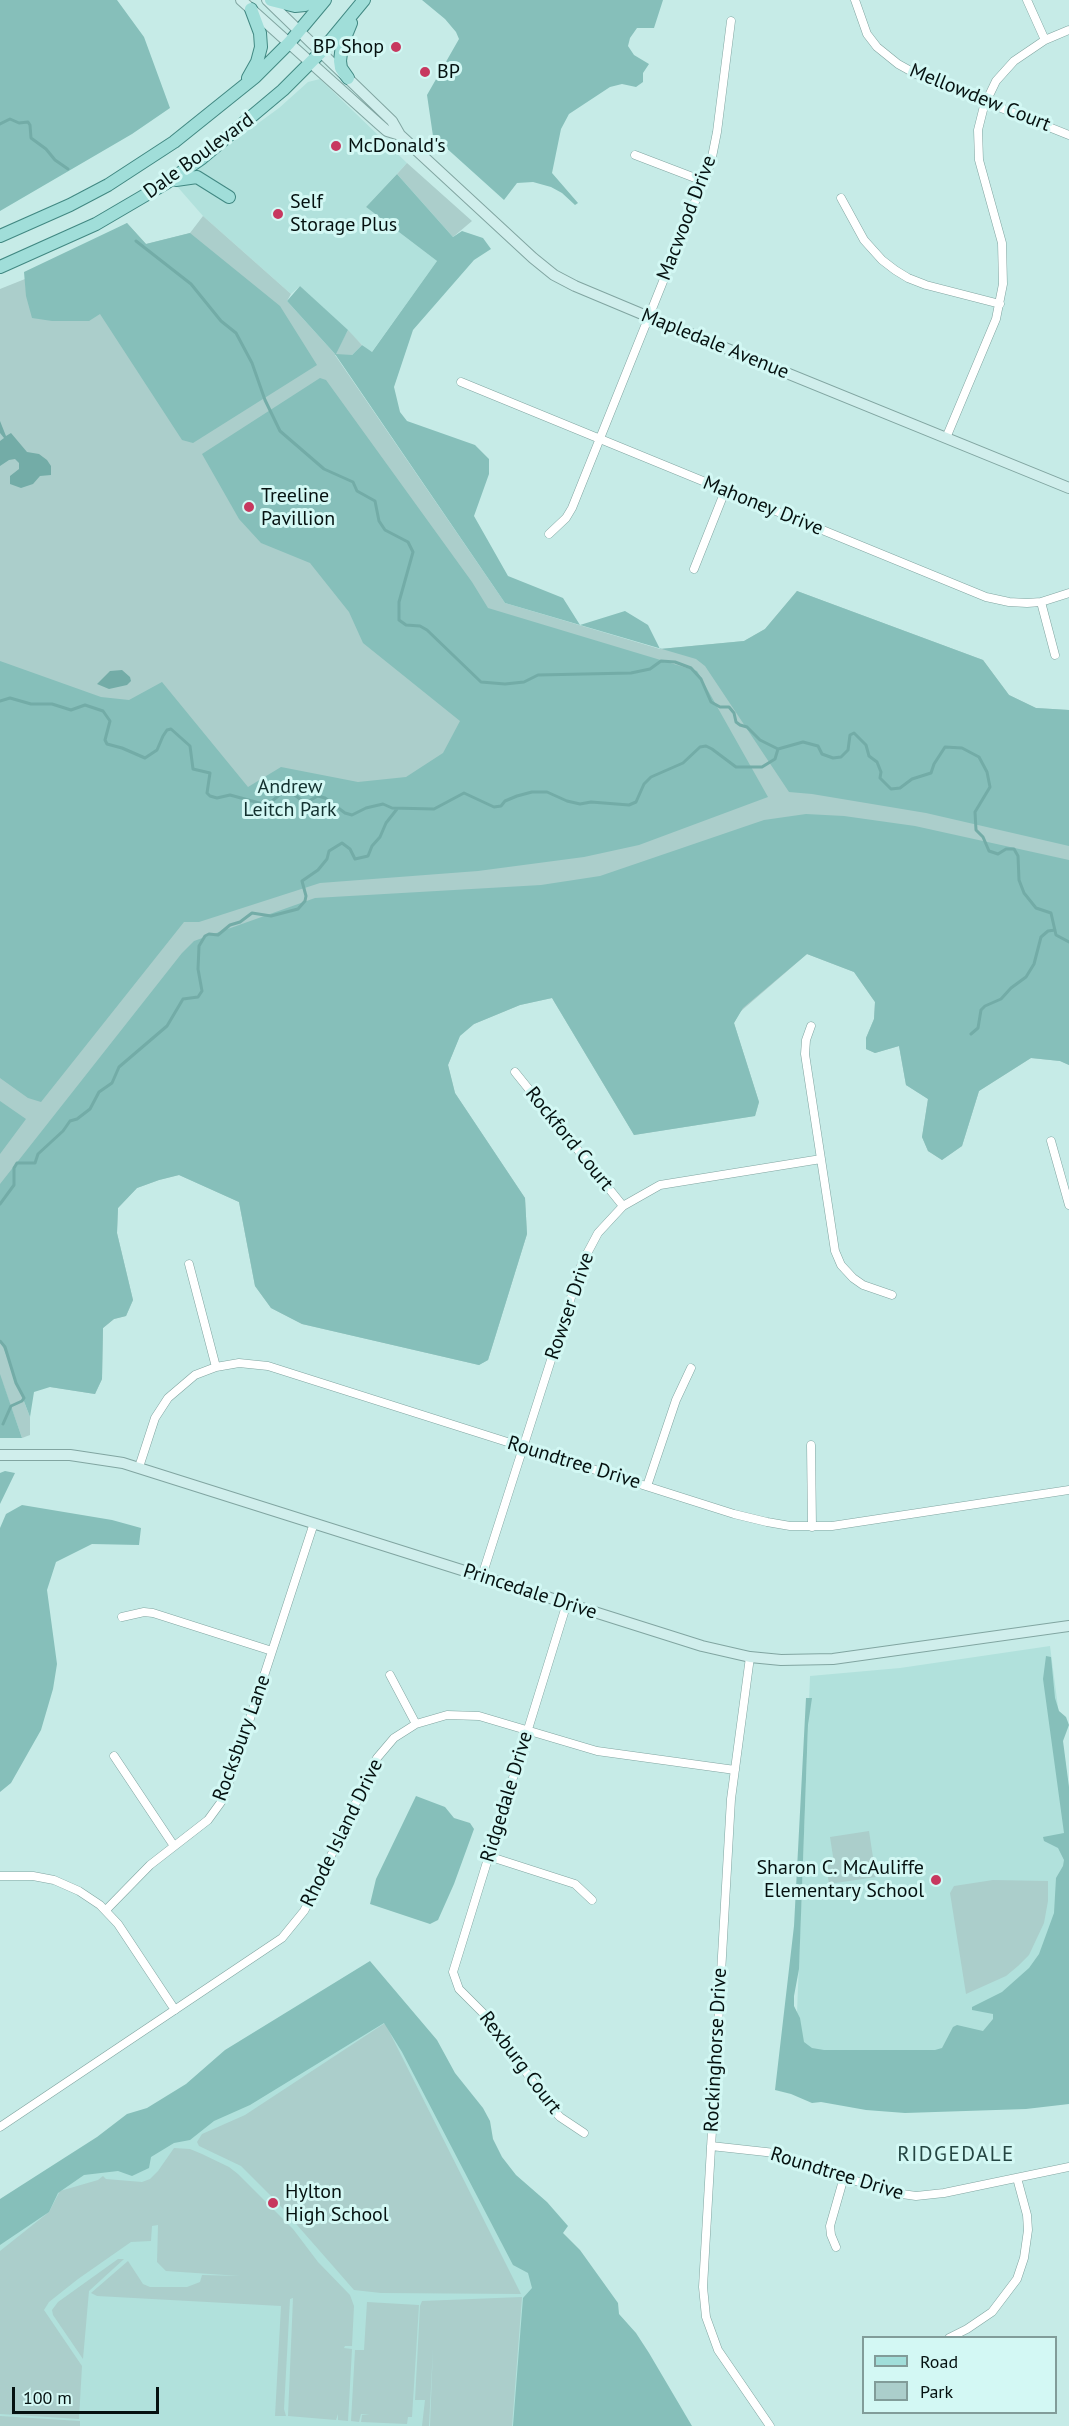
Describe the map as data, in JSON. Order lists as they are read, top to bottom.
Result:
{
  "streets": {
    "main road": ["Dale Boulevard"],
    "street": [
      "Mellowdew Court",
      "Macwood Drive",
      "Mapledale Avenue",
      "Mahoney Drive",
      "Rockford Court",
      "Rowser Drive",
      "Roundtree Drive",
      "Princedale Drive",
      "Rocksbury Lane",
      "Ridgedale Drive",
      "Rhode Island Drive",
      "Rockinghorse Drive",
      "Rexburg Court"
    ]
  },
  "crossings": [
    ["Dale Boulevard", "Mapledale Avenue"],
    ["Macwood Drive", "Mapledale Avenue"],
    ["Macwood Drive", "Mahoney Drive"],
    ["Rockford Court", "Rowser Drive"],
    ["Rowser Drive", "Roundtree Drive"],
    ["Rowser Drive", "Princedale Drive"],
    ["Roundtree Drive", "Princedale Drive"],
    ["Roundtree Drive", "Rockinghorse Drive"],
    ["Princedale Drive", "Rocksbury Lane"],
    ["Princedale Drive", "Ridgedale Drive"],
    ["Princedale Drive", "Rockinghorse Drive"],
    ["Ridgedale Drive", "Rhode Island Drive"],
    ["Ridgedale Drive", "Rexburg Court"],
    ["Rhode Island Drive", "Rockinghorse Drive"]
  ],
  "districts": ["RIDGEDALE"],
  "parks": ["Andrew Leitch Park"],
  "places": [
    "BP Shop",
    "BP",
    "McDonald's",
    "Self Storage Plus",
    "Treeline Pavillion",
    "Sharon C. McAuliffe Elementary School",
    "Hylton High School"
  ],
  "legend": ["Road", "Park"],
  "scale_bar": "100 m"
}
